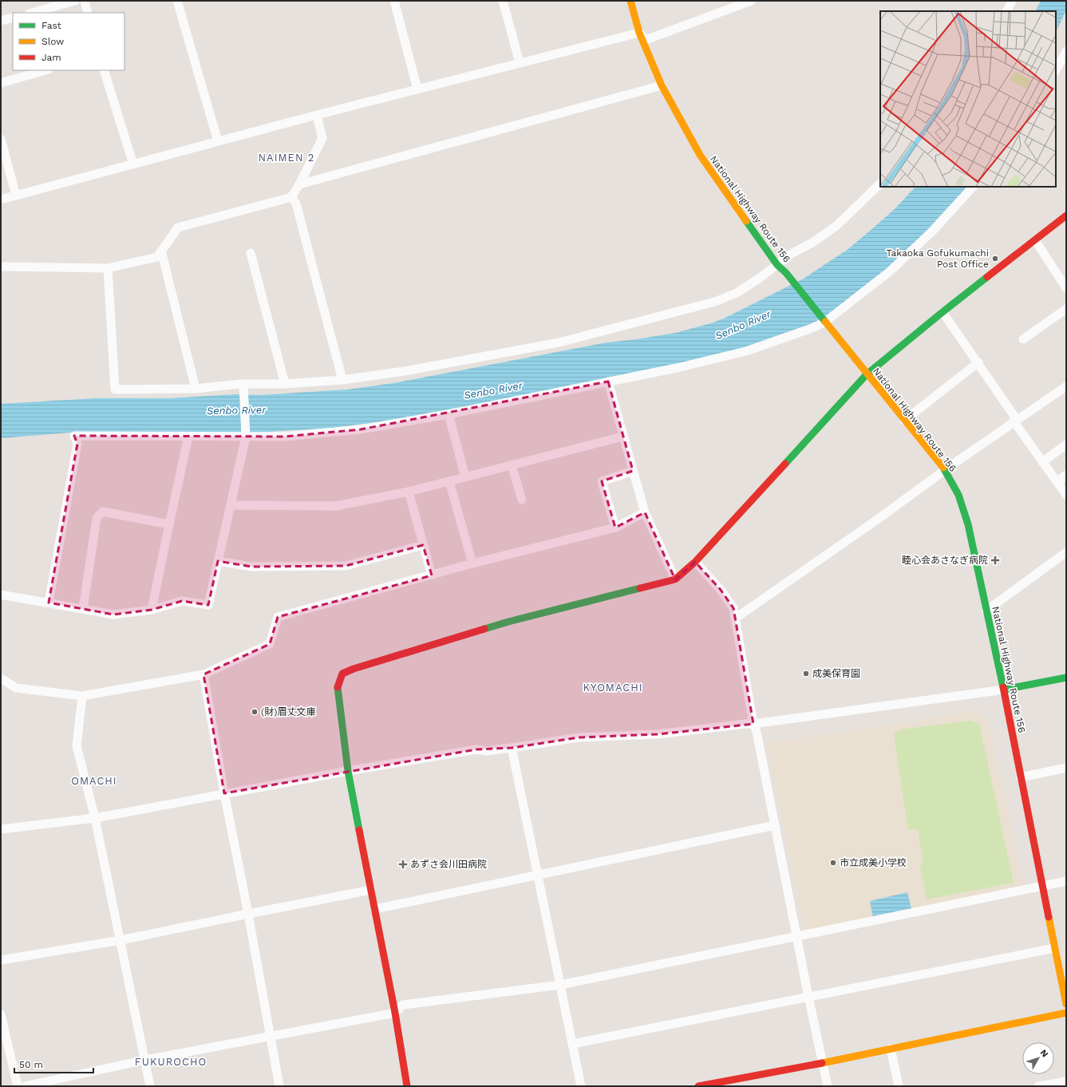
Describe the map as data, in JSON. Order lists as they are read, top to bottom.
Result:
{
  "streets": {
    "main road": ["National Highway Route 156"]
  },
  "districts": [
    "NAIMEN 2",
    "KYOMACHI",
    "OMACHI",
    "FUKUROCHO"
  ],
  "water": ["Senbo River"],
  "places": {
    "other": [
      "Takaoka Gofukumachi Post Office",
      "成美保育園",
      "(財)眉丈文庫",
      "市立成美小学校"
    ],
    "health": ["睦心会あさなぎ病院", "あずさ会川田病院"]
  },
  "legend": ["Fast", "Slow", "Jam"],
  "scale_bar": "50 m",
  "north": "top right"
}
